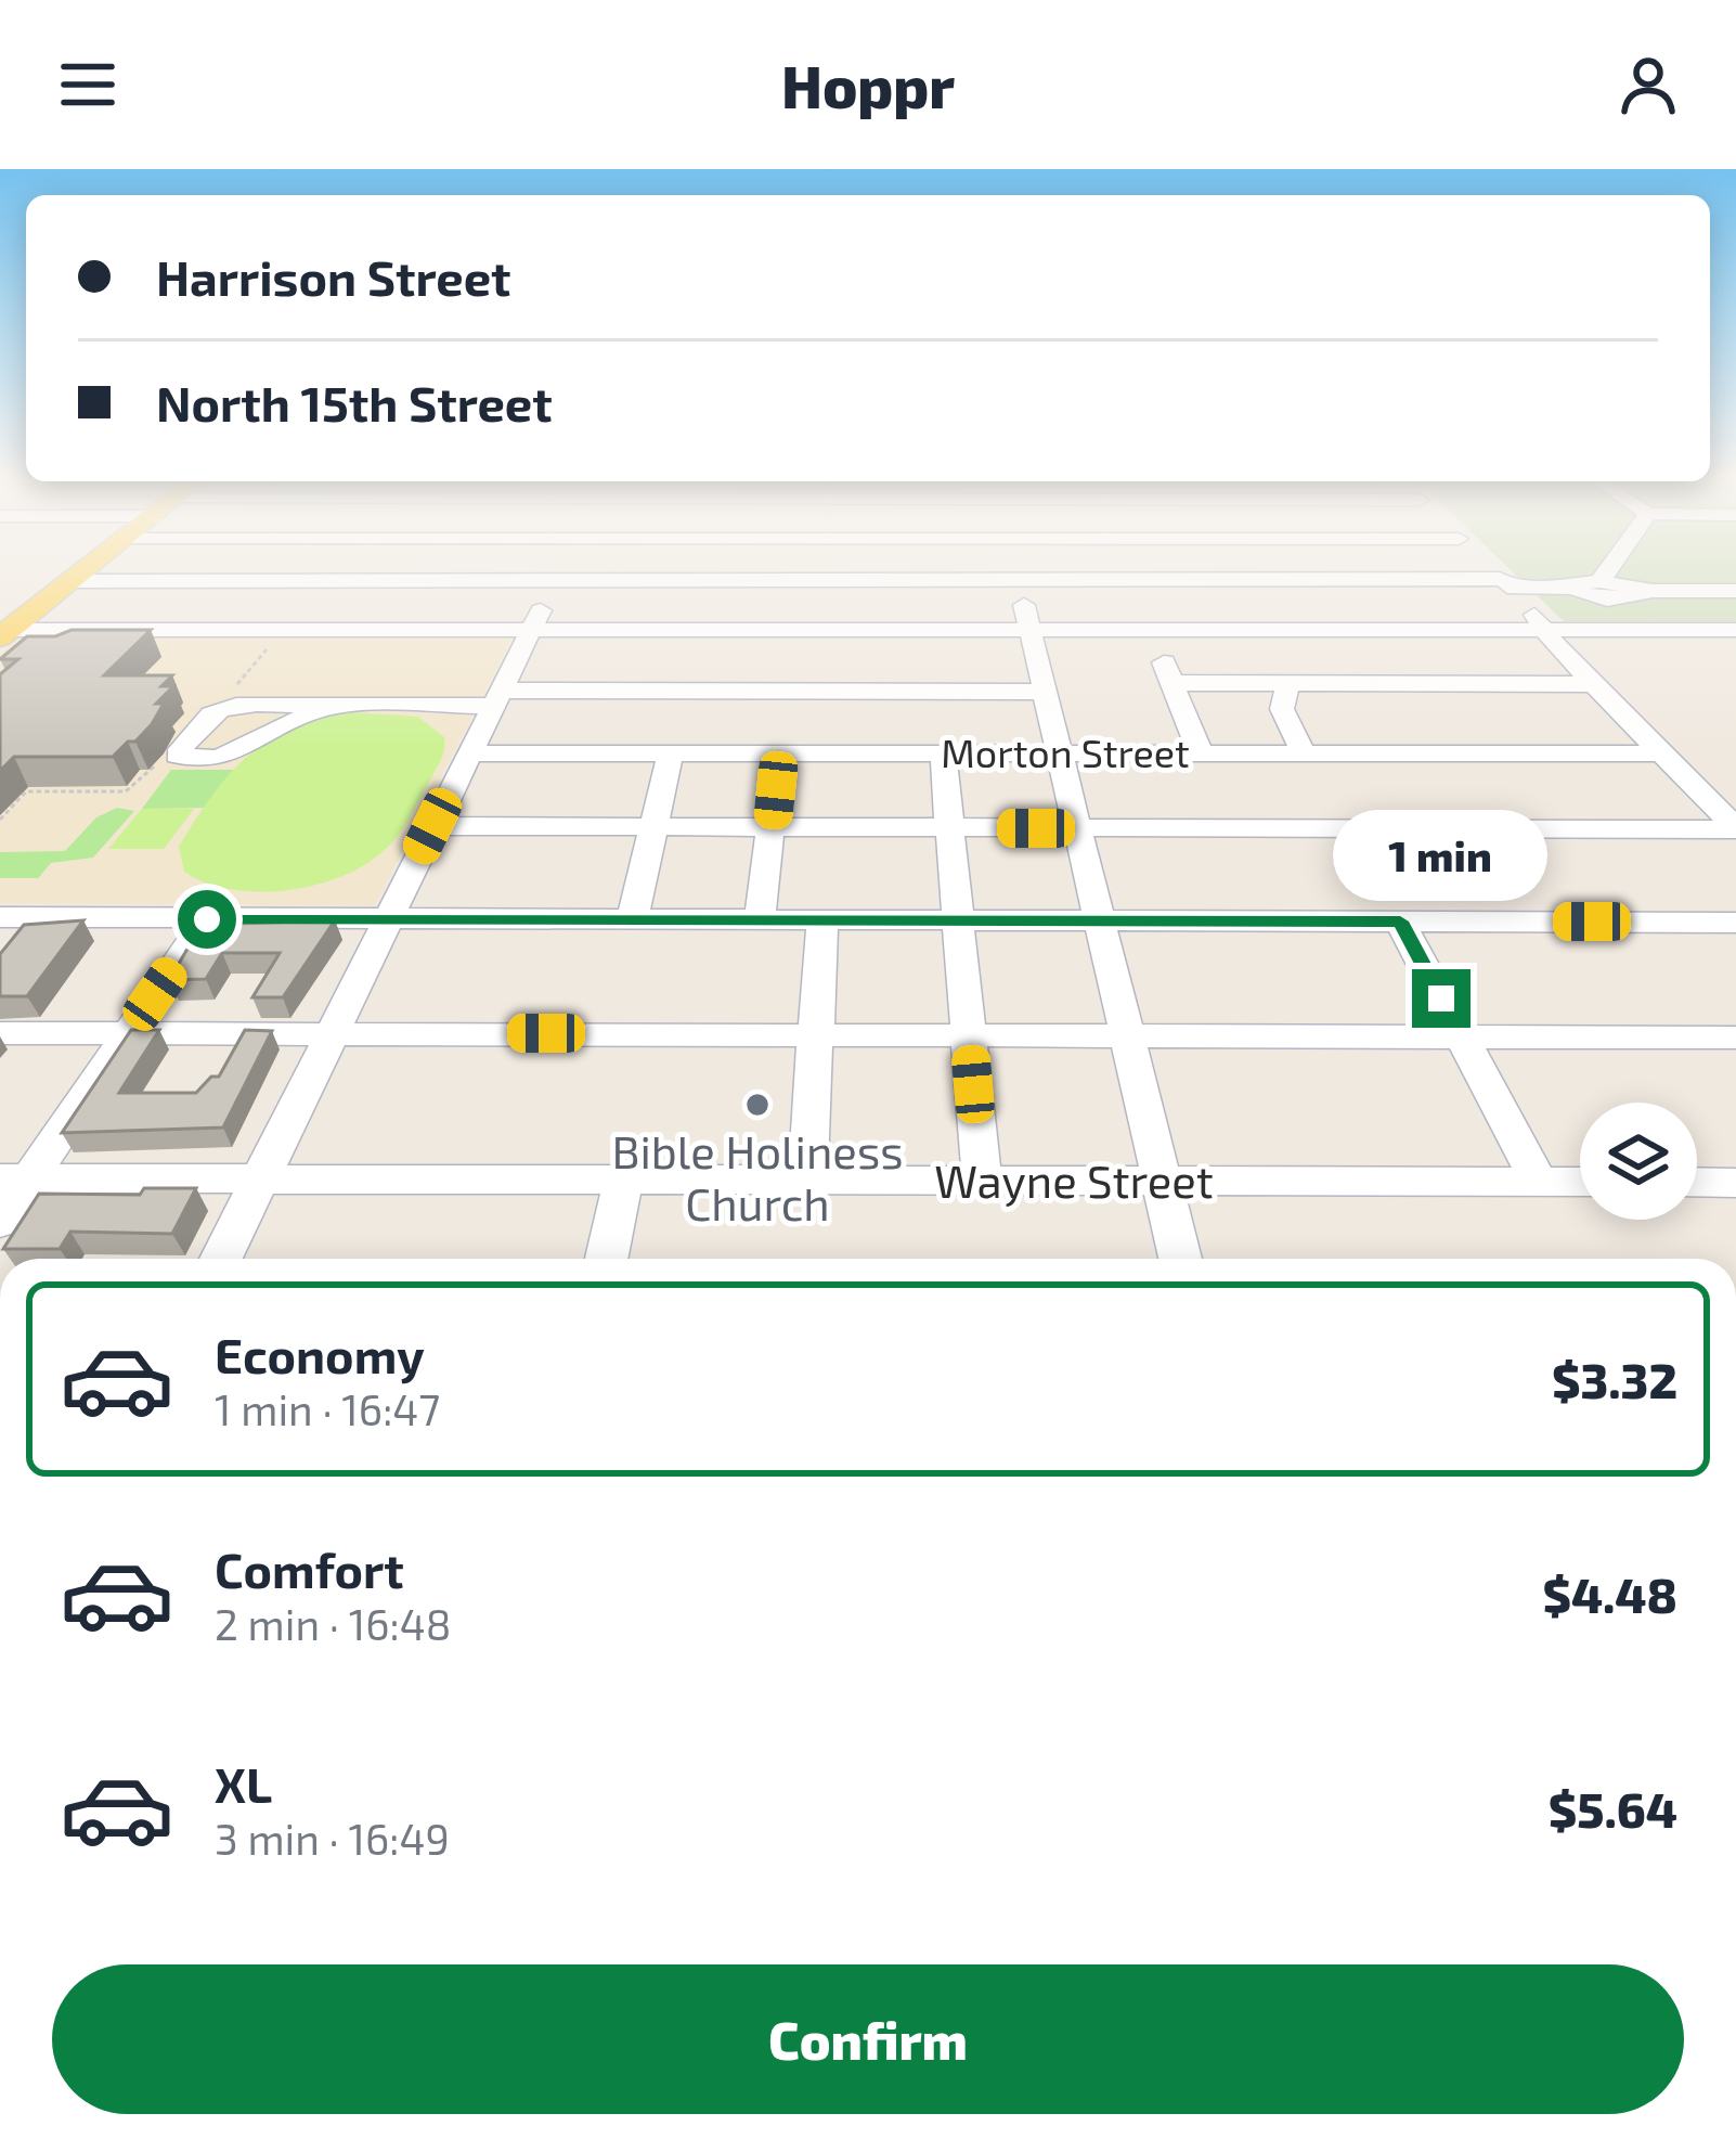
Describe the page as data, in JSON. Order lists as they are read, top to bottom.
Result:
{
  "streets": {
    "street": ["Morton Street", "Wayne Street"]
  },
  "places": ["Bible Holiness Church"],
  "page": {
    "header": "Hoppr",
    "banner": ["Harrison Street", "North 15th Street"],
    "bubble": "1 min",
    "list": [
      {
        "name": "Economy",
        "note": "1 min · 16:47",
        "value": "$3.32"
      },
      {
        "name": "Comfort",
        "note": "2 min · 16:48",
        "value": "$4.48"
      },
      {
        "name": "XL",
        "note": "3 min · 16:49",
        "value": "$5.64"
      }
    ],
    "buttons": "Confirm"
  }
}
